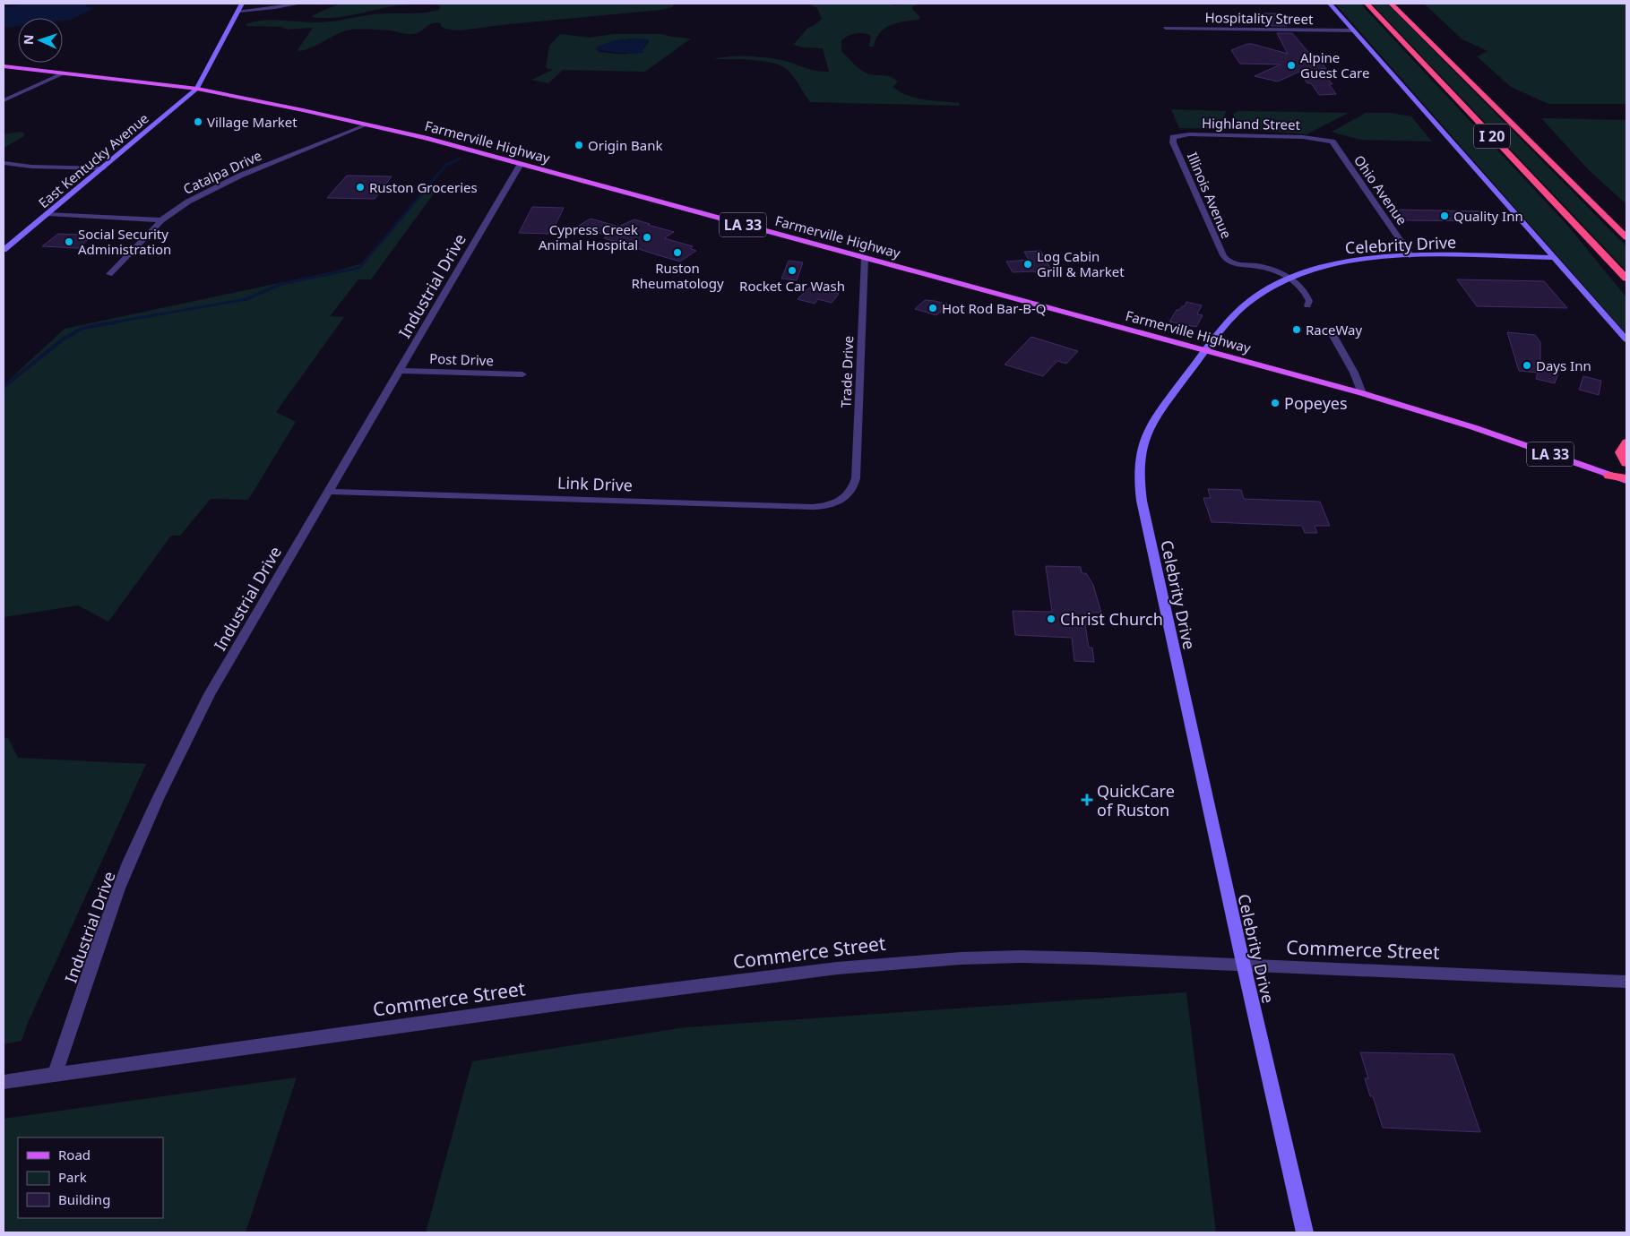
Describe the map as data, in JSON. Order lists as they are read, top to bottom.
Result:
{
  "streets": {
    "highway": ["I 20"],
    "main road": ["Farmerville Highway", "LA 33"],
    "street": [
      "Hospitality Street",
      "Highland Street",
      "East Kentucky Avenue",
      "Catalpa Drive",
      "Ohio Avenue",
      "Illinois Avenue",
      "Celebrity Drive",
      "Industrial Drive",
      "Post Drive",
      "Trade Drive",
      "Link Drive",
      "Commerce Street"
    ]
  },
  "crossings": [
    ["Highland Street", "Ohio Avenue"],
    ["Highland Street", "Illinois Avenue"],
    ["Farmerville Highway", "East Kentucky Avenue"],
    ["Farmerville Highway", "Catalpa Drive"],
    ["Farmerville Highway", "Celebrity Drive"],
    ["Farmerville Highway", "Industrial Drive"],
    ["Farmerville Highway", "Trade Drive"],
    ["Ohio Avenue", "Celebrity Drive"],
    ["Illinois Avenue", "Celebrity Drive"],
    ["Celebrity Drive", "Commerce Street"],
    ["Industrial Drive", "Post Drive"],
    ["Industrial Drive", "Link Drive"],
    ["Industrial Drive", "Commerce Street"],
    ["Trade Drive", "Link Drive"]
  ],
  "places": {
    "other": [
      "Alpine Guest Care",
      "Village Market",
      "Origin Bank",
      "Ruston Groceries",
      "Quality Inn",
      "Cypress Creek Animal Hospital",
      "Social Security Administration",
      "Ruston Rheumatology",
      "Log Cabin Grill & Market",
      "Rocket Car Wash",
      "Hot Rod Bar-B-Q",
      "RaceWay",
      "Days Inn",
      "Popeyes",
      "Christ Church"
    ],
    "health": ["QuickCare of Ruston"]
  },
  "legend": ["Road", "Park", "Building"],
  "north": "left"
}
